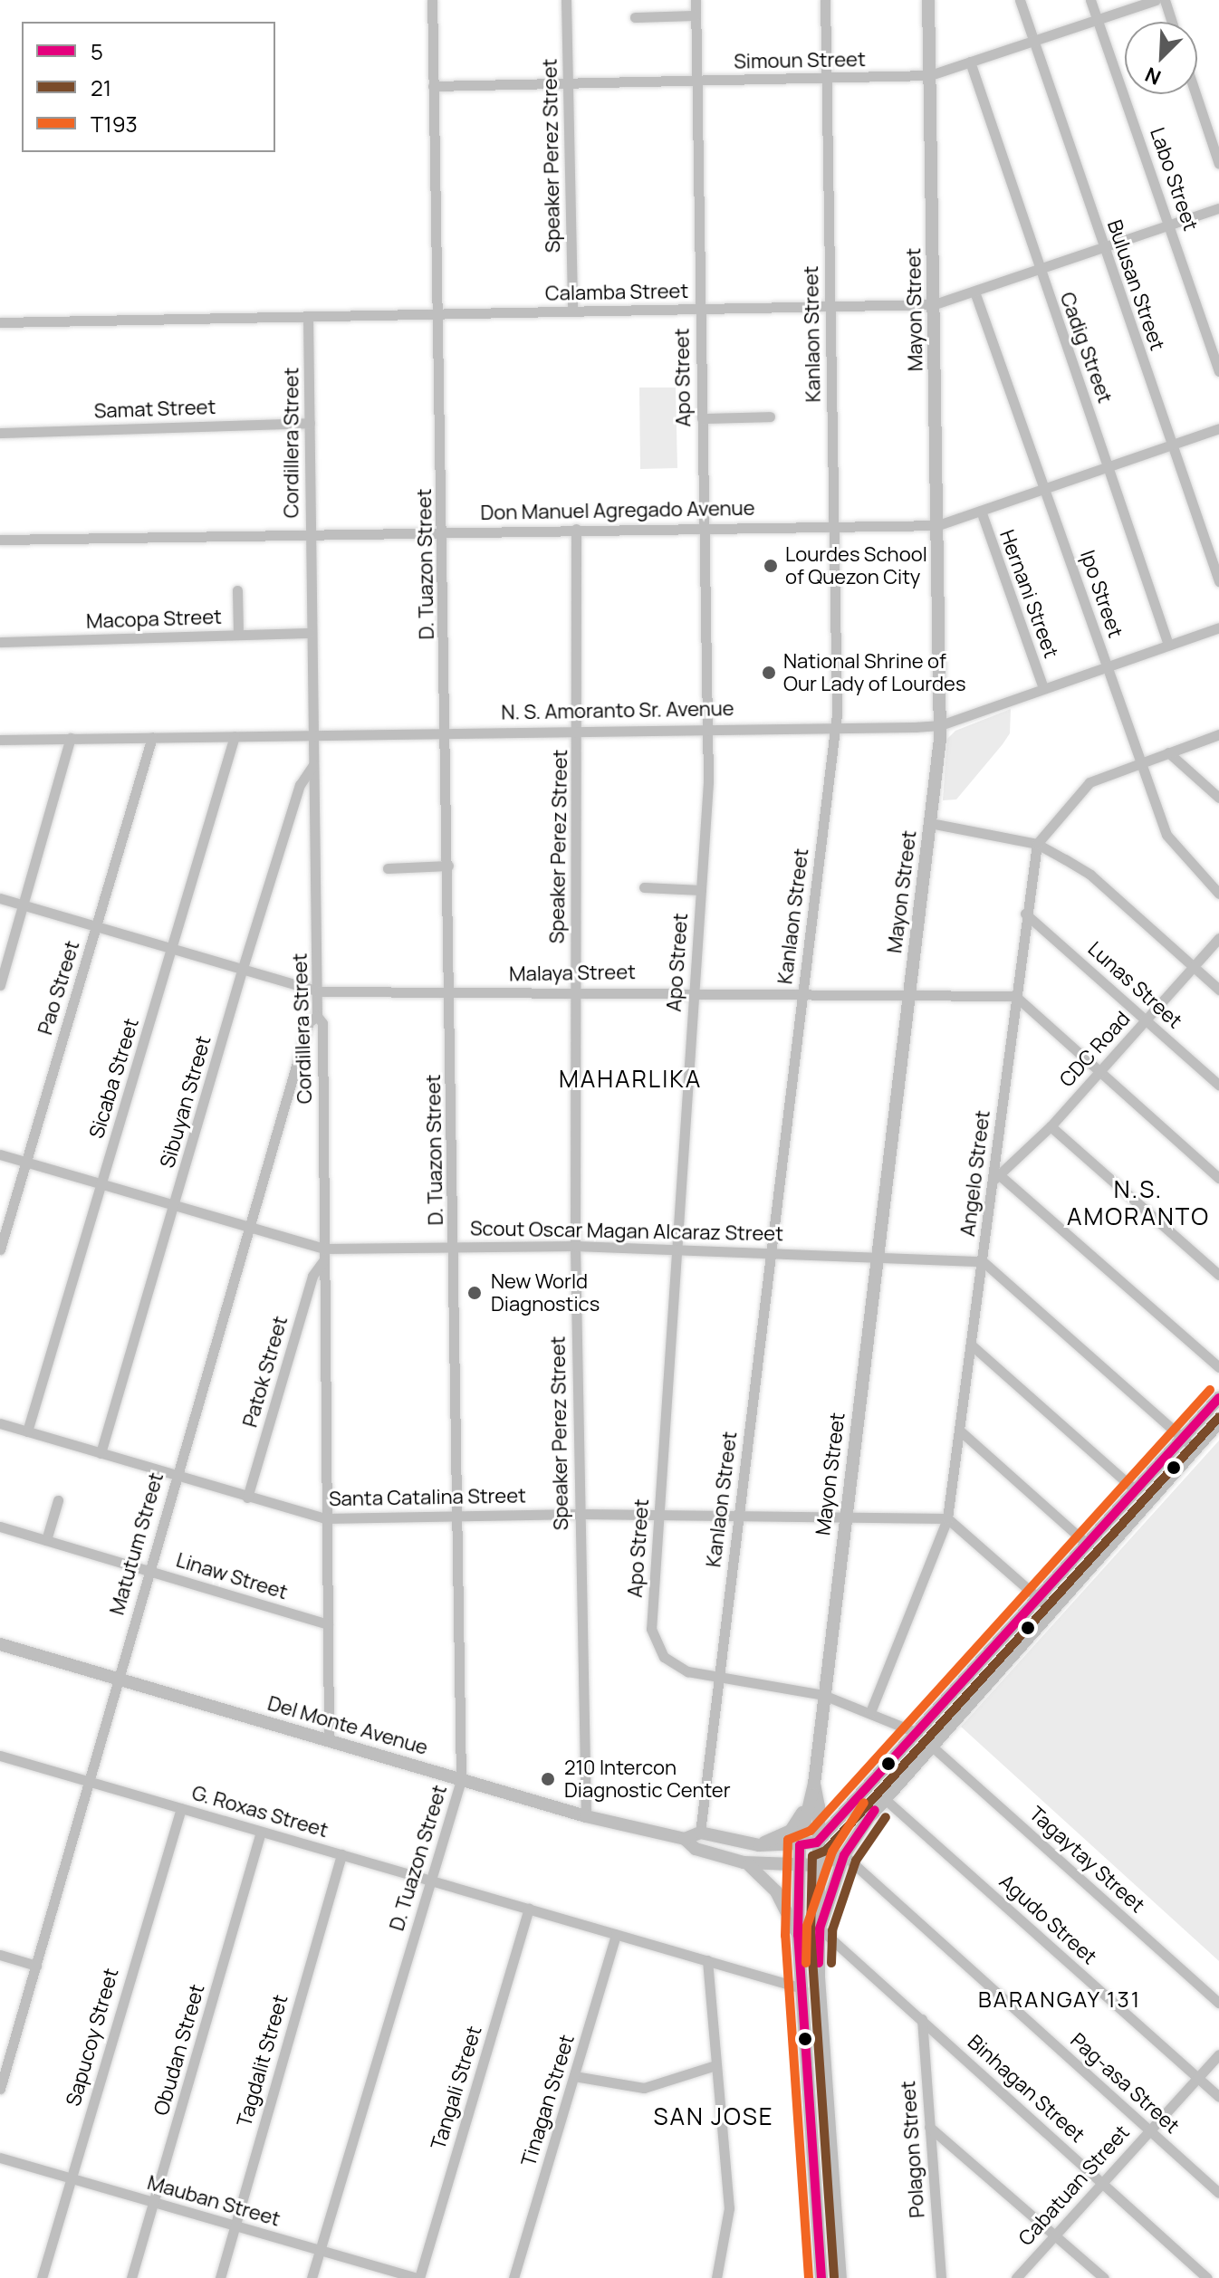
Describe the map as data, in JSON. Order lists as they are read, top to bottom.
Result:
{
  "streets": {
    "main road": ["Mayon Street", "Del Monte Avenue"],
    "street": [
      "Simoun Street",
      "Speaker Perez Street",
      "Labo Street",
      "Bulusan Street",
      "Calamba Street",
      "Kanlaon Street",
      "Cadig Street",
      "Apo Street",
      "Samat Street",
      "Cordillera Street",
      "Don Manuel Agregado Avenue",
      "D. Tuazon Street",
      "Hernani Street",
      "Ipo Street",
      "Macopa Street",
      "N. S. Amoranto Sr. Avenue",
      "Malaya Street",
      "Lunas Street",
      "Pao Street",
      "CDC Road",
      "Sicaba Street",
      "Sibuyan Street",
      "Angelo Street",
      "Scout Oscar Magan Alcaraz Street",
      "Patok Street",
      "Santa Catalina Street",
      "Matutum Street",
      "Linaw Street",
      "G. Roxas Street",
      "Tagaytay Street",
      "Agudo Street",
      "Sapucoy Street",
      "Obudan Street",
      "Tagdalit Street",
      "Pag-asa Street",
      "Tangali Street",
      "Binhagan Street",
      "Tinagan Street",
      "Polagon Street",
      "Cabatuan Street",
      "Mauban Street"
    ]
  },
  "crossings": [
    ["Simoun Street", "Speaker Perez Street"],
    ["Simoun Street", "Labo Street"],
    ["Simoun Street", "Bulusan Street"],
    ["Simoun Street", "Mayon Street"],
    ["Simoun Street", "Kanlaon Street"],
    ["Simoun Street", "Cadig Street"],
    ["Simoun Street", "Apo Street"],
    ["Simoun Street", "D. Tuazon Street"],
    ["Speaker Perez Street", "Calamba Street"],
    ["Speaker Perez Street", "Don Manuel Agregado Avenue"],
    ["Speaker Perez Street", "N. S. Amoranto Sr. Avenue"],
    ["Speaker Perez Street", "Malaya Street"],
    ["Speaker Perez Street", "Scout Oscar Magan Alcaraz Street"],
    ["Speaker Perez Street", "Santa Catalina Street"],
    ["Speaker Perez Street", "Del Monte Avenue"],
    ["Labo Street", "Calamba Street"],
    ["Bulusan Street", "Calamba Street"],
    ["Bulusan Street", "Don Manuel Agregado Avenue"],
    ["Calamba Street", "Mayon Street"],
    ["Calamba Street", "Kanlaon Street"],
    ["Calamba Street", "Cadig Street"],
    ["Calamba Street", "Apo Street"],
    ["Calamba Street", "Cordillera Street"],
    ["Calamba Street", "D. Tuazon Street"],
    ["Calamba Street", "Ipo Street"],
    ["Mayon Street", "Apo Street"],
    ["Mayon Street", "Don Manuel Agregado Avenue"],
    ["Mayon Street", "N. S. Amoranto Sr. Avenue"],
    ["Mayon Street", "Malaya Street"],
    ["Mayon Street", "Scout Oscar Magan Alcaraz Street"],
    ["Mayon Street", "Santa Catalina Street"],
    ["Mayon Street", "Del Monte Avenue"],
    ["Mayon Street", "G. Roxas Street"],
    ["Mayon Street", "Binhagan Street"],
    ["Kanlaon Street", "Apo Street"],
    ["Kanlaon Street", "Don Manuel Agregado Avenue"],
    ["Kanlaon Street", "N. S. Amoranto Sr. Avenue"],
    ["Kanlaon Street", "Malaya Street"],
    ["Kanlaon Street", "Scout Oscar Magan Alcaraz Street"],
    ["Kanlaon Street", "Santa Catalina Street"],
    ["Cadig Street", "Don Manuel Agregado Avenue"],
    ["Cadig Street", "N. S. Amoranto Sr. Avenue"],
    ["Apo Street", "Don Manuel Agregado Avenue"],
    ["Apo Street", "N. S. Amoranto Sr. Avenue"],
    ["Apo Street", "Malaya Street"],
    ["Apo Street", "Angelo Street"],
    ["Apo Street", "Scout Oscar Magan Alcaraz Street"],
    ["Apo Street", "Santa Catalina Street"],
    ["Samat Street", "Cordillera Street"],
    ["Cordillera Street", "Don Manuel Agregado Avenue"],
    ["Cordillera Street", "Macopa Street"],
    ["Cordillera Street", "N. S. Amoranto Sr. Avenue"],
    ["Cordillera Street", "Malaya Street"],
    ["Cordillera Street", "Sibuyan Street"],
    ["Cordillera Street", "Scout Oscar Magan Alcaraz Street"],
    ["Cordillera Street", "Patok Street"],
    ["Cordillera Street", "Santa Catalina Street"],
    ["Cordillera Street", "Matutum Street"],
    ["Cordillera Street", "Linaw Street"],
    ["Cordillera Street", "Del Monte Avenue"],
    ["Don Manuel Agregado Avenue", "D. Tuazon Street"],
    ["Don Manuel Agregado Avenue", "Hernani Street"],
    ["Don Manuel Agregado Avenue", "Ipo Street"],
    ["D. Tuazon Street", "N. S. Amoranto Sr. Avenue"],
    ["D. Tuazon Street", "Malaya Street"],
    ["D. Tuazon Street", "Scout Oscar Magan Alcaraz Street"],
    ["D. Tuazon Street", "Santa Catalina Street"],
    ["D. Tuazon Street", "Del Monte Avenue"],
    ["D. Tuazon Street", "G. Roxas Street"],
    ["D. Tuazon Street", "Mauban Street"],
    ["Hernani Street", "N. S. Amoranto Sr. Avenue"],
    ["Ipo Street", "N. S. Amoranto Sr. Avenue"],
    ["Ipo Street", "Angelo Street"],
    ["N. S. Amoranto Sr. Avenue", "Pao Street"],
    ["N. S. Amoranto Sr. Avenue", "Sicaba Street"],
    ["Malaya Street", "Pao Street"],
    ["Malaya Street", "Sicaba Street"],
    ["Malaya Street", "Sibuyan Street"],
    ["Malaya Street", "Angelo Street"],
    ["Lunas Street", "CDC Road"],
    ["Lunas Street", "Angelo Street"],
    ["Pao Street", "Scout Oscar Magan Alcaraz Street"],
    ["CDC Road", "Angelo Street"],
    ["Sicaba Street", "Scout Oscar Magan Alcaraz Street"],
    ["Sicaba Street", "Santa Catalina Street"],
    ["Sibuyan Street", "Scout Oscar Magan Alcaraz Street"],
    ["Sibuyan Street", "Santa Catalina Street"],
    ["Angelo Street", "Scout Oscar Magan Alcaraz Street"],
    ["Angelo Street", "Santa Catalina Street"],
    ["Scout Oscar Magan Alcaraz Street", "Patok Street"],
    ["Scout Oscar Magan Alcaraz Street", "Matutum Street"],
    ["Patok Street", "Santa Catalina Street"],
    ["Santa Catalina Street", "Matutum Street"],
    ["Matutum Street", "Linaw Street"],
    ["Matutum Street", "Del Monte Avenue"],
    ["Matutum Street", "G. Roxas Street"],
    ["G. Roxas Street", "Sapucoy Street"],
    ["G. Roxas Street", "Obudan Street"],
    ["G. Roxas Street", "Tagdalit Street"],
    ["G. Roxas Street", "Tangali Street"],
    ["G. Roxas Street", "Tinagan Street"],
    ["Agudo Street", "Cabatuan Street"],
    ["Sapucoy Street", "Mauban Street"],
    ["Obudan Street", "Mauban Street"],
    ["Tagdalit Street", "Mauban Street"],
    ["Pag-asa Street", "Cabatuan Street"],
    ["Tangali Street", "Mauban Street"],
    ["Binhagan Street", "Polagon Street"],
    ["Binhagan Street", "Cabatuan Street"]
  ],
  "districts": [
    "MAHARLIKA",
    "N.S. AMORANTO",
    "BARANGAY 131",
    "SAN JOSE"
  ],
  "places": [
    "Lourdes School of Quezon City",
    "National Shrine of Our Lady of Lourdes",
    "New World Diagnostics",
    "210 Intercon Diagnostic Center"
  ],
  "lines": ["transit line T193", "transit line 5", "transit line 21"],
  "legend": ["5", "21", "T193"],
  "north": "bottom left"
}
